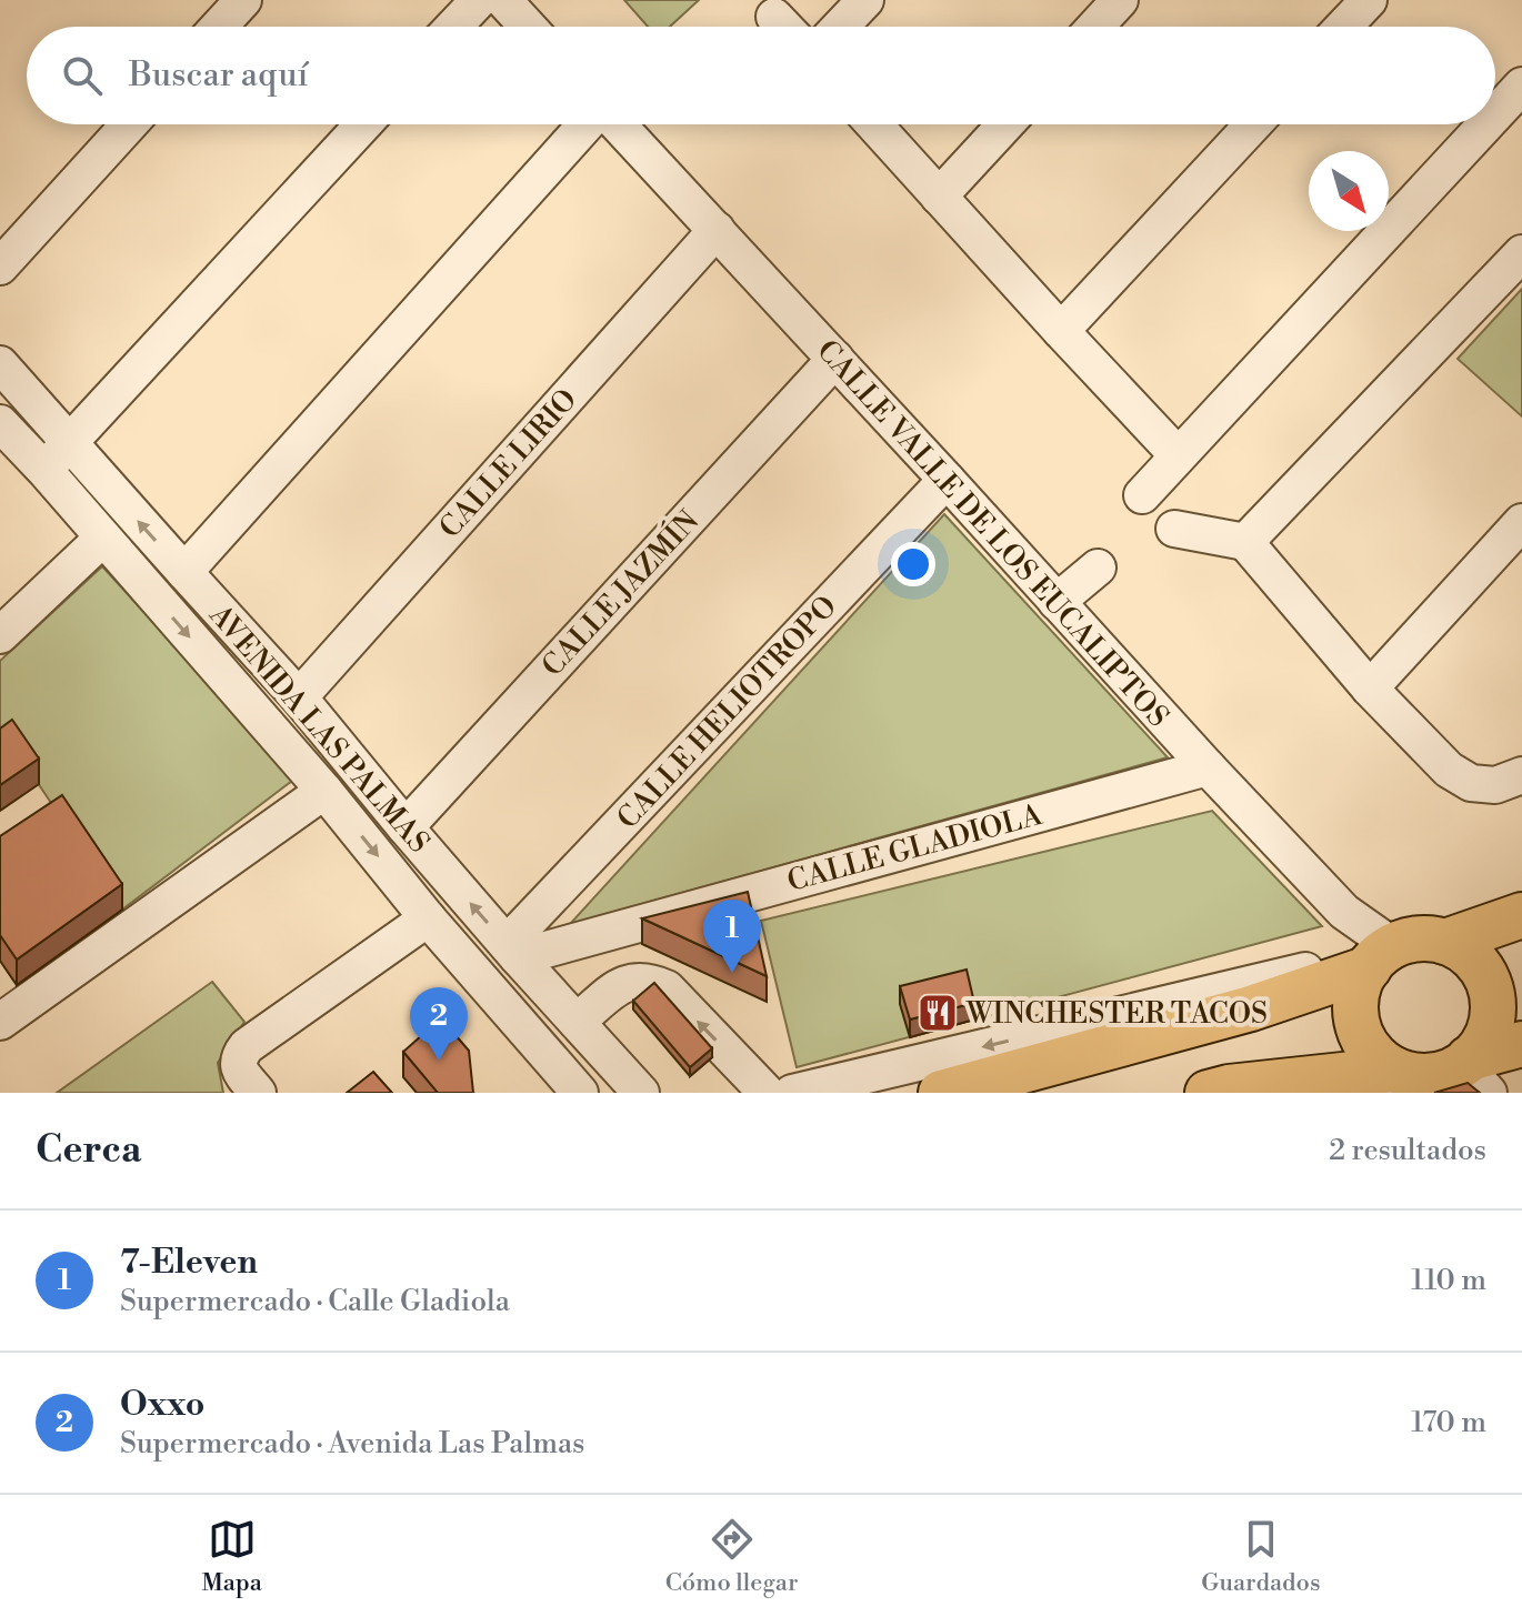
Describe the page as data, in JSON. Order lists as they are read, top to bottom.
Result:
{
  "streets": {
    "street": [
      "CALLE LIRIO",
      "CALLE VALLE DE LOS EUCALIPTOS",
      "CALLE JAZMÍN",
      "CALLE HELIOTROPO",
      "AVENIDA LAS PALMAS",
      "CALLE GLADIOLA"
    ]
  },
  "crossings": [
    ["CALLE LIRIO", "CALLE VALLE DE LOS EUCALIPTOS"],
    ["CALLE LIRIO", "AVENIDA LAS PALMAS"],
    ["CALLE VALLE DE LOS EUCALIPTOS", "CALLE JAZMÍN"],
    ["CALLE VALLE DE LOS EUCALIPTOS", "CALLE HELIOTROPO"],
    ["CALLE VALLE DE LOS EUCALIPTOS", "CALLE GLADIOLA"],
    ["CALLE JAZMÍN", "AVENIDA LAS PALMAS"],
    ["CALLE HELIOTROPO", "AVENIDA LAS PALMAS"],
    ["CALLE HELIOTROPO", "CALLE GLADIOLA"],
    ["AVENIDA LAS PALMAS", "CALLE GLADIOLA"]
  ],
  "places": {
    "restaurant": ["WINCHESTER TACOS"]
  },
  "north": "bottom right",
  "page": {
    "search": "Buscar aquí",
    "pins": ["1", "2"],
    "heading": ["Cerca", "2 resultados"],
    "list": [
      {
        "mark": "1",
        "name": "7-Eleven",
        "note": "Supermercado · Calle Gladiola",
        "value": "110 m"
      },
      {
        "mark": "2",
        "name": "Oxxo",
        "note": "Supermercado · Avenida Las Palmas",
        "value": "170 m"
      }
    ],
    "nav": ["Mapa", "Cómo llegar", "Guardados"]
  }
}
